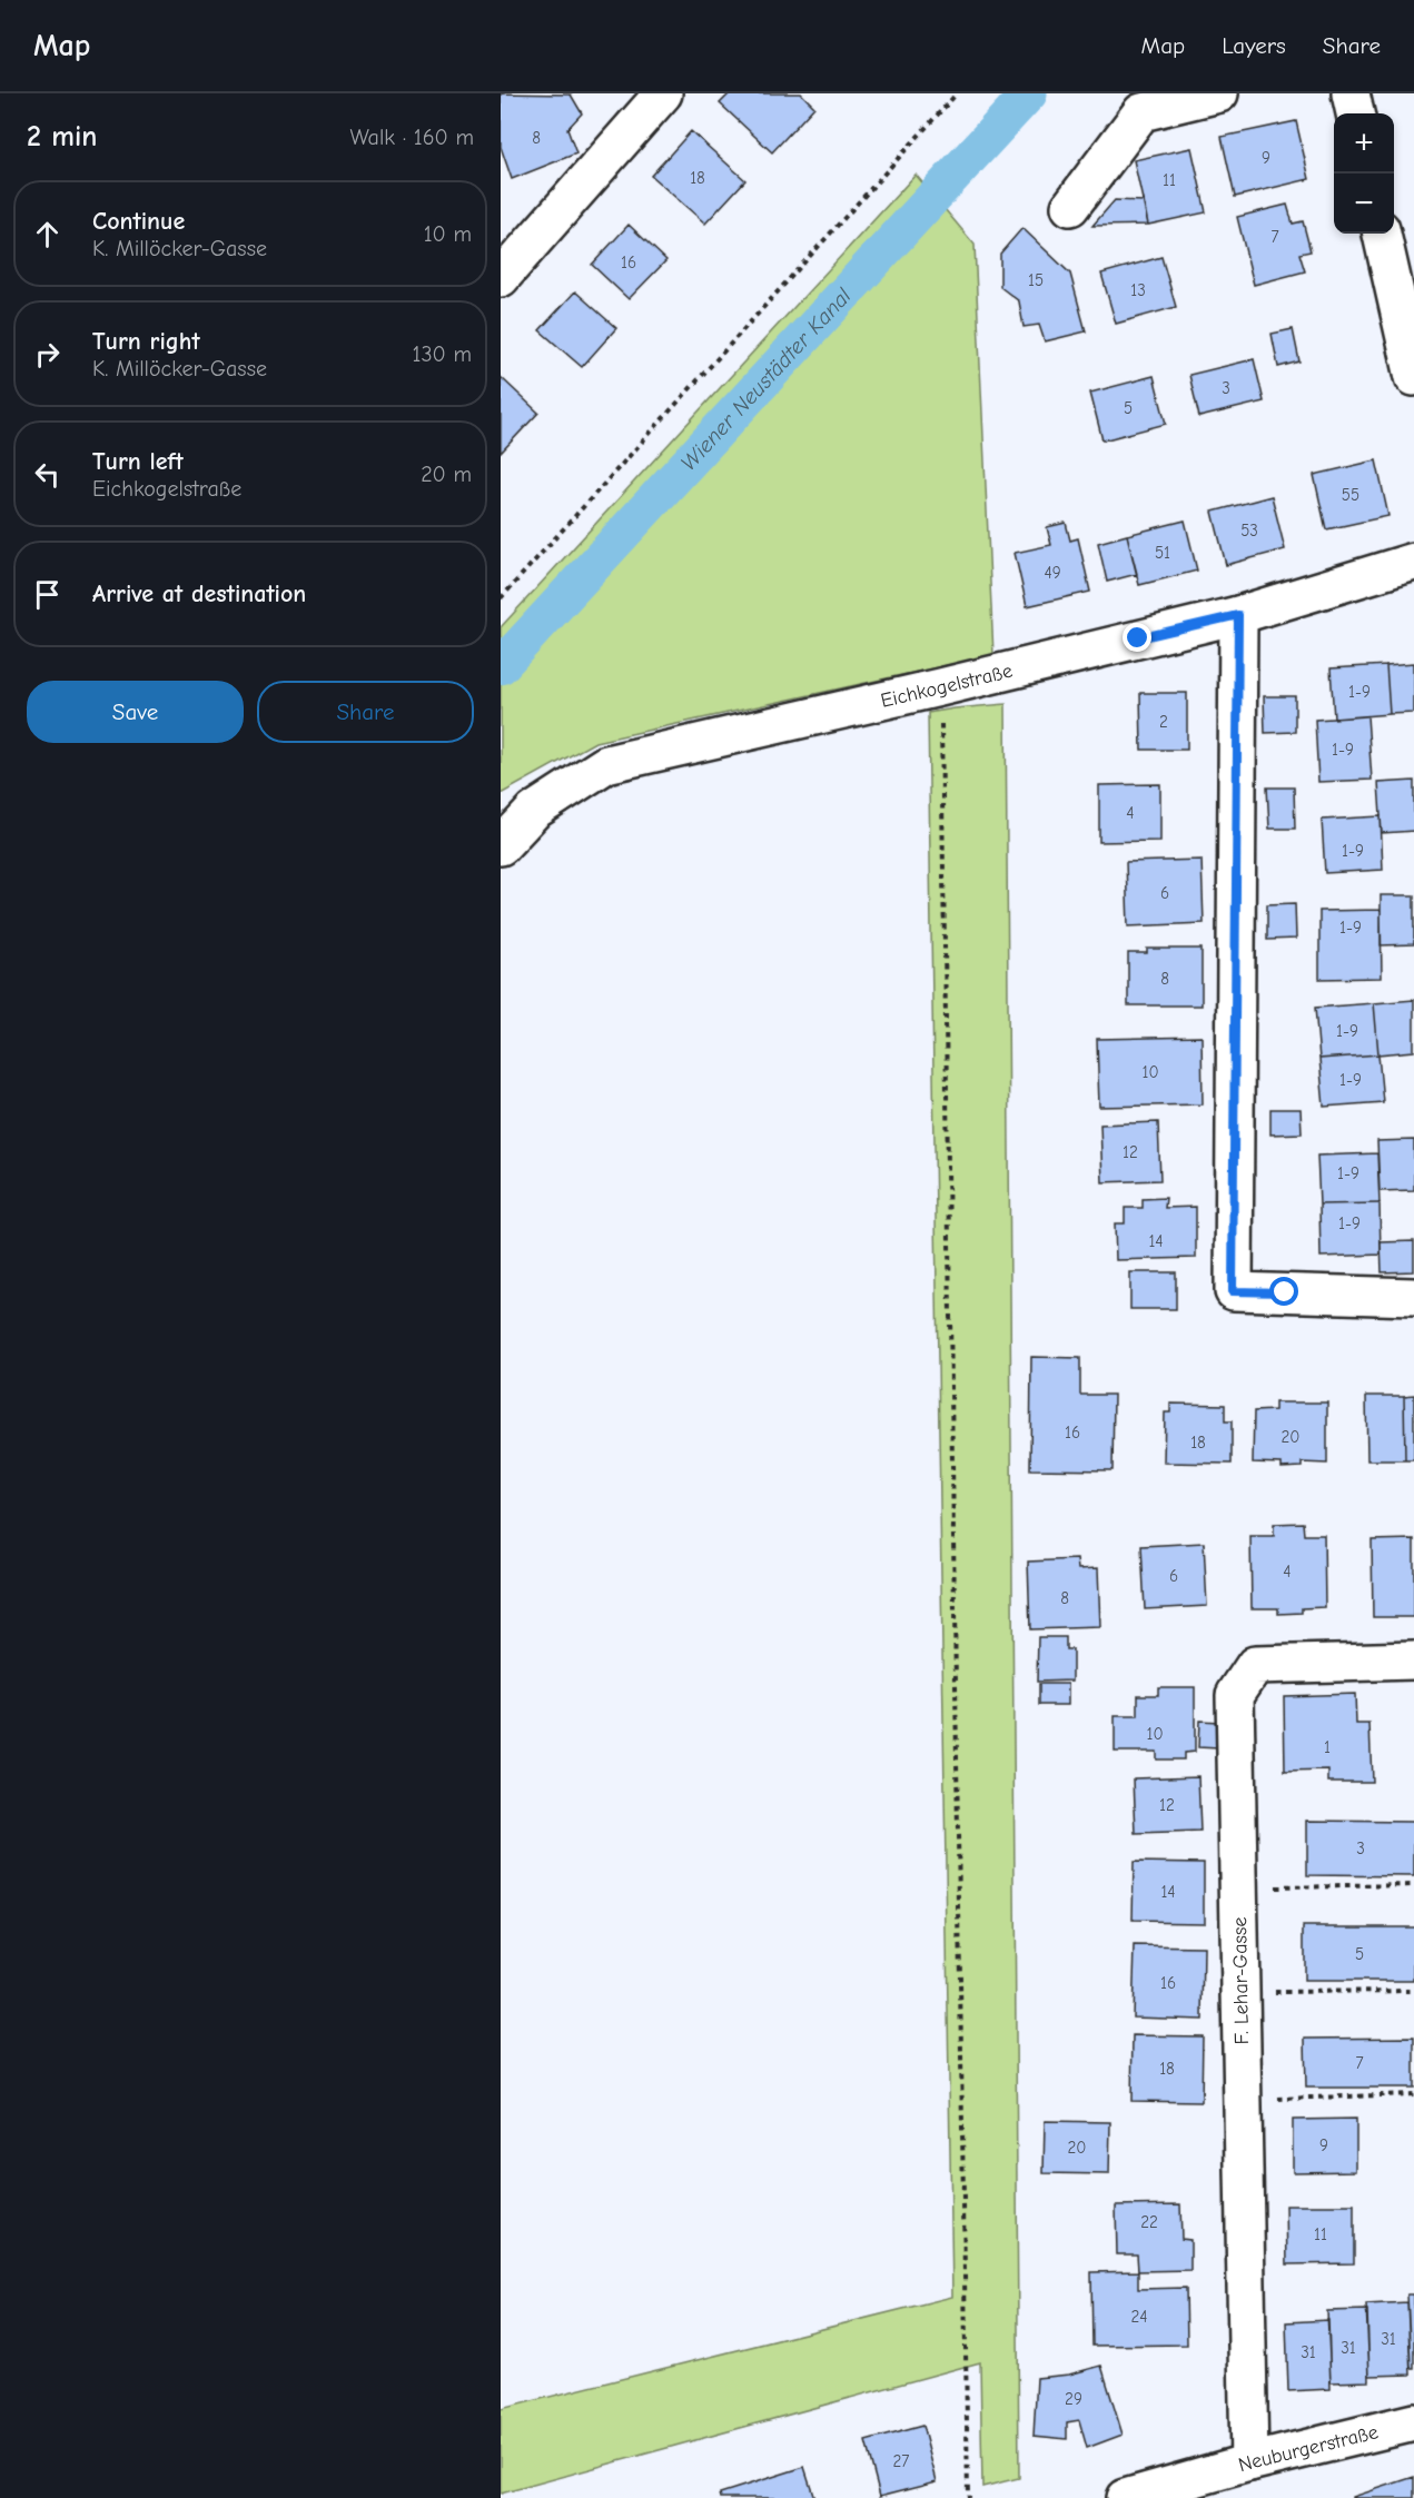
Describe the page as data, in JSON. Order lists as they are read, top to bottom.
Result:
{
  "streets": {
    "street": ["Eichkogelstraße", "F. Lehar-Gasse", "Neuburgerstraße"]
  },
  "crossings": [
    ["F. Lehar-Gasse", "Neuburgerstraße"]
  ],
  "water": ["Wiener Neustädter Kanal"],
  "house_numbers": [
    "8",
    "9",
    "18",
    "11",
    "7",
    "16",
    "15",
    "13",
    "3",
    "5",
    "55",
    "53",
    "51",
    "49",
    "1-9",
    "2",
    "1-9",
    "4",
    "1-9",
    "6",
    "1-9",
    "8",
    "1-9",
    "10",
    "1-9",
    "12",
    "1-9",
    "1-9",
    "14",
    "16",
    "20",
    "18",
    "4",
    "6",
    "8",
    "10",
    "1",
    "12",
    "3",
    "14",
    "5",
    "16",
    "7",
    "18",
    "9",
    "20",
    "22",
    "11",
    "24",
    "31",
    "31",
    "31",
    "29",
    "27"
  ],
  "page": {
    "header": "Map",
    "nav": ["Map", "Layers", "Share"],
    "heading": ["2 min", "Walk · 160 m"],
    "map_buttons": ["+", "−"],
    "list": [
      ["Continue", "K. Millöcker-Gasse", "10 m"],
      ["Turn right", "K. Millöcker-Gasse", "130 m"],
      ["Turn left", "Eichkogelstraße", "20 m"],
      "Arrive at destination"
    ],
    "buttons": ["Save", "Share"]
  }
}
